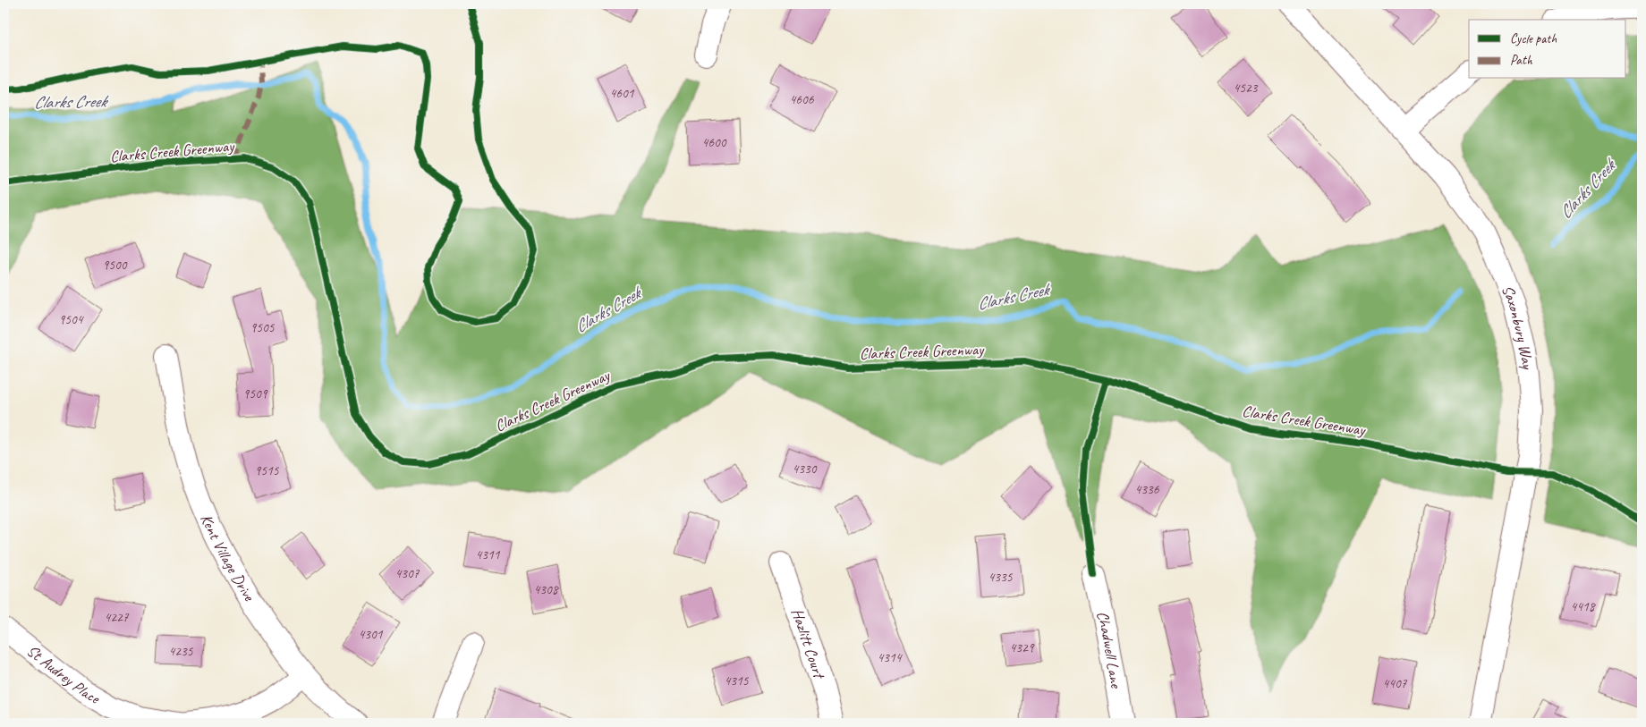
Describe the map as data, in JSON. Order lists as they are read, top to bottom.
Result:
{
  "streets": {
    "street": [
      "Saxonbury Way",
      "Kent Village Drive",
      "Hazlitt Court",
      "Chadwell Lane",
      "St Audrey Place"
    ],
    "cycle path": ["Clarks Creek Greenway"]
  },
  "water": ["Clarks Creek"],
  "house_numbers": [
    "4523",
    "4601",
    "4606",
    "4600",
    "9500",
    "9504",
    "9505",
    "9509",
    "4330",
    "9515",
    "4336",
    "4311",
    "4307",
    "4335",
    "4308",
    "4418",
    "4227",
    "4301",
    "4329",
    "4235",
    "4314",
    "4315",
    "4407"
  ],
  "legend": ["Cycle path", "Path"]
}
